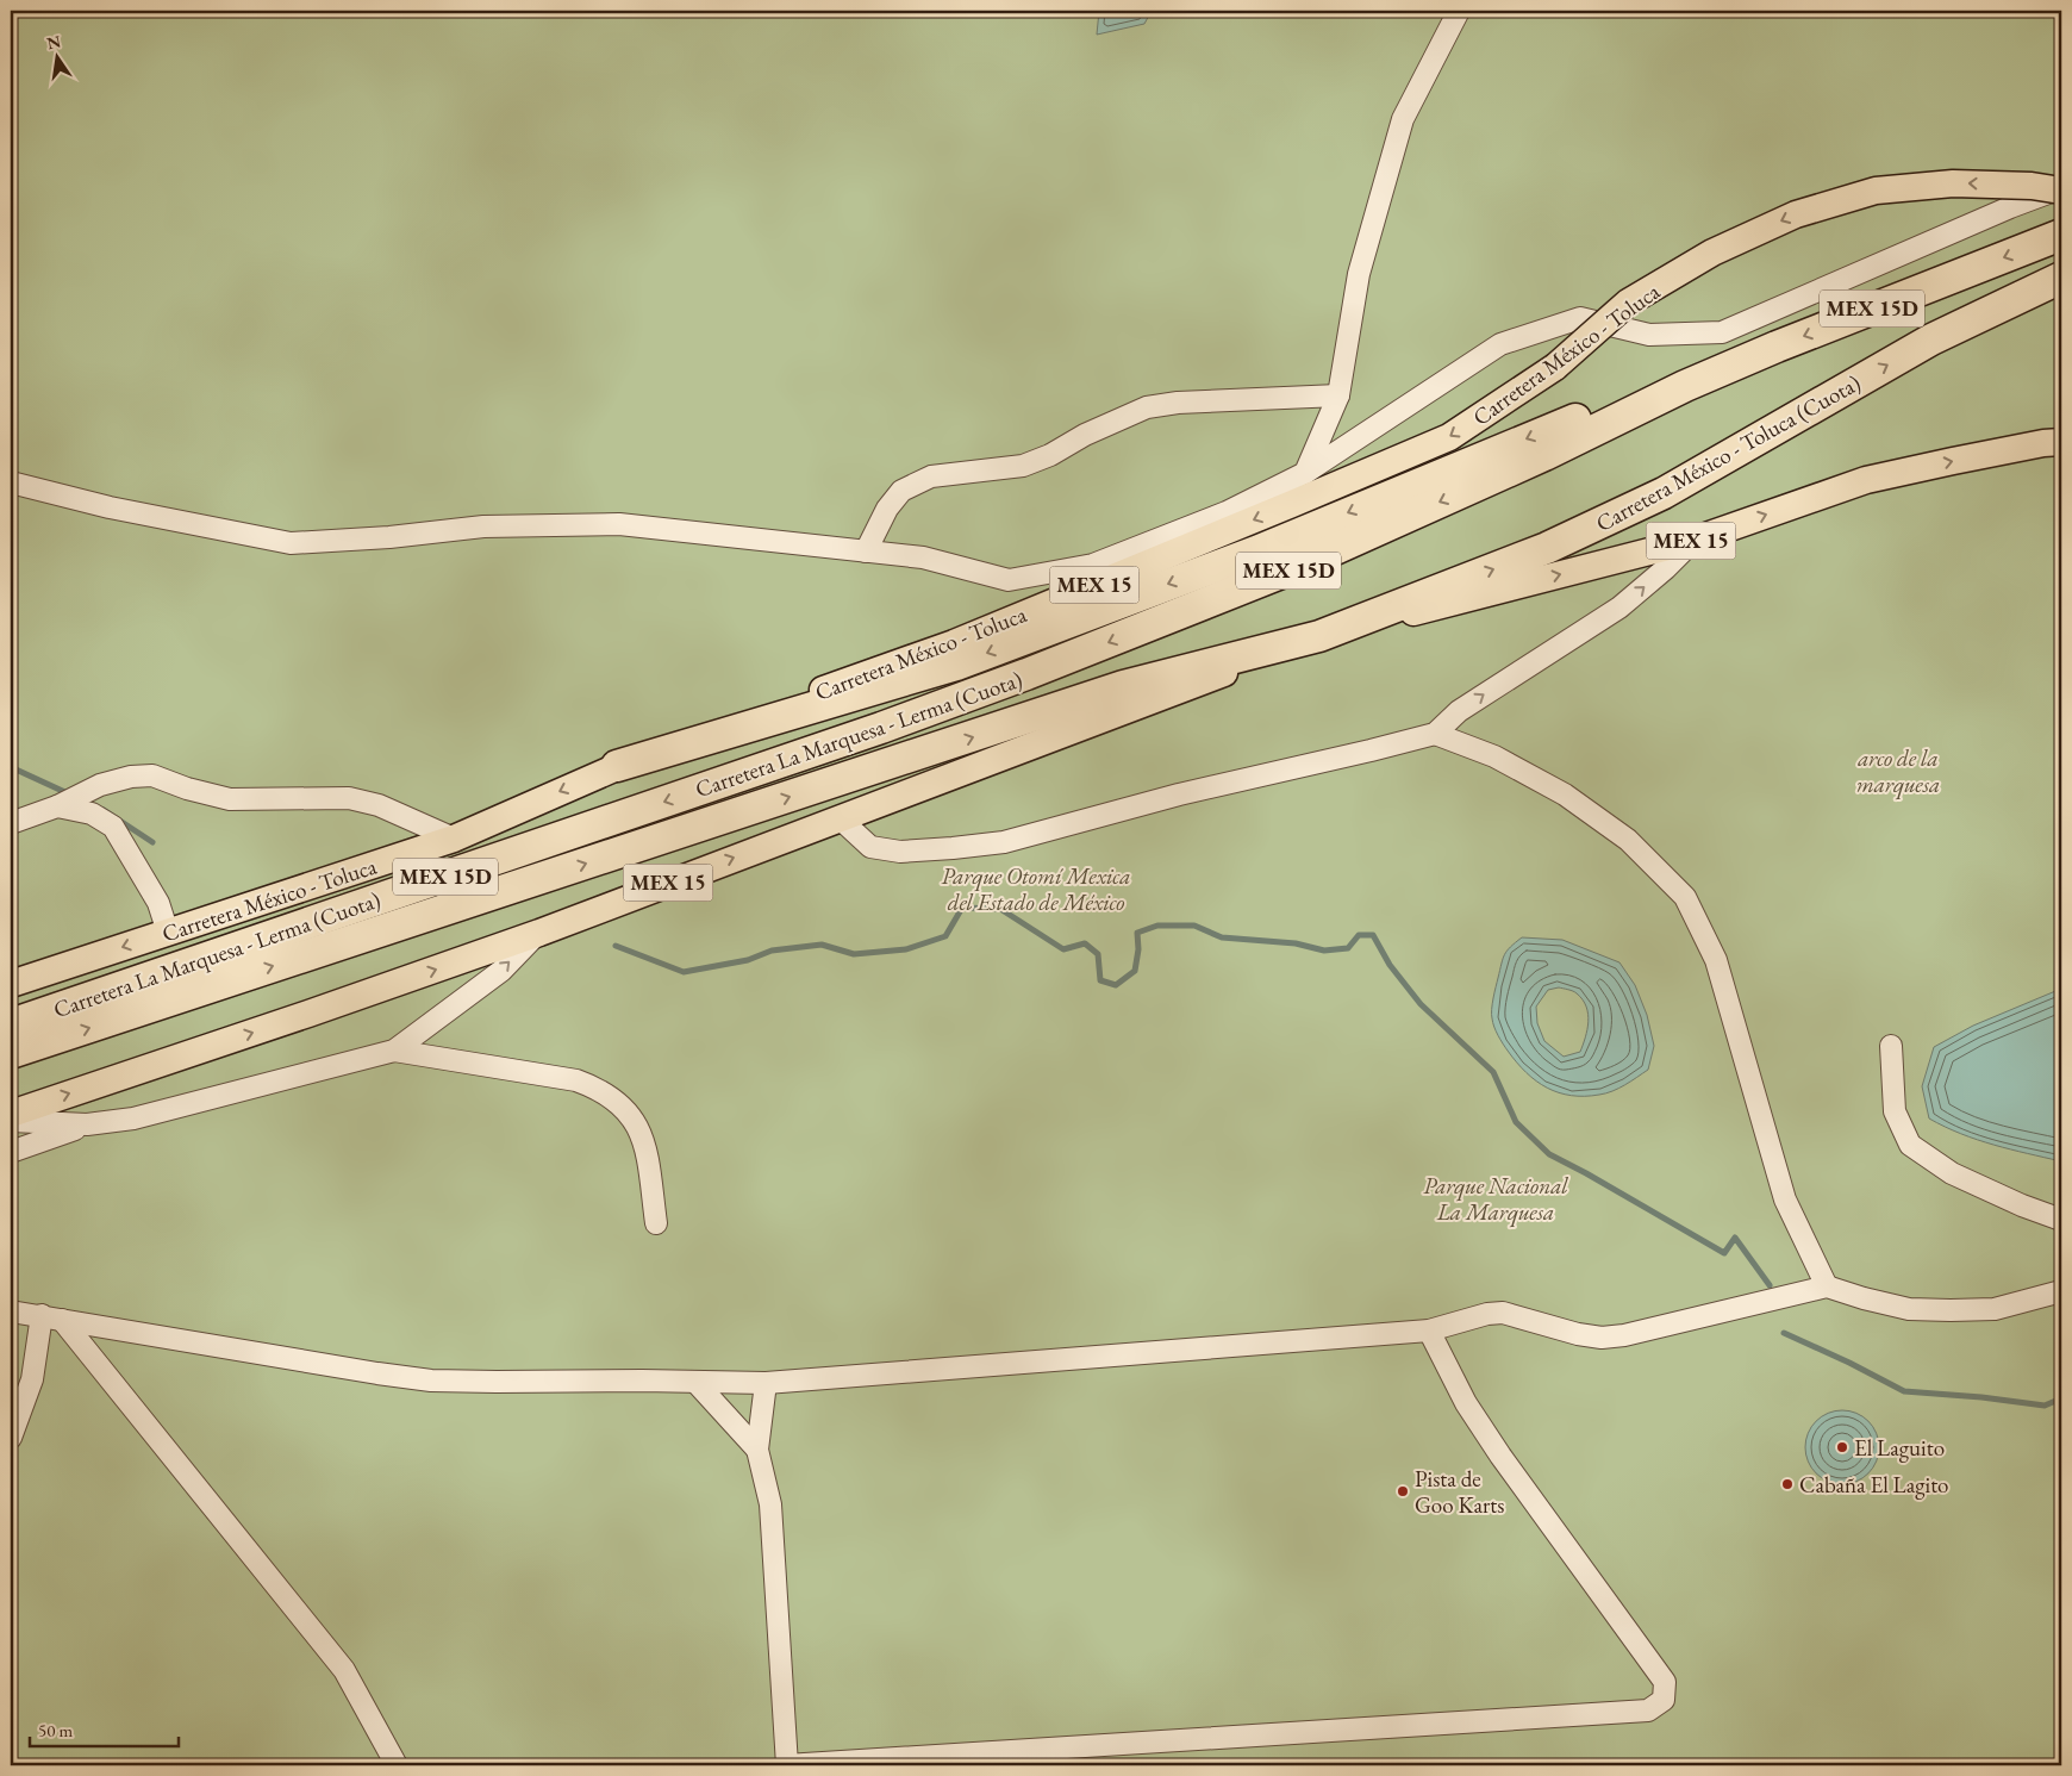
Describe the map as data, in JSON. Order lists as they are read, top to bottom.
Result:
{
  "streets": {
    "highway": ["MEX 15D", "Carretera México - Toluca (Cuota)", "Carretera La Marquesa - Lerma (Cuota)"],
    "main road": ["Carretera México - Toluca", "MEX 15"]
  },
  "crossings": [
    ["MEX 15D", "Carretera La Marquesa - Lerma (Cuota)"],
    ["Carretera México - Toluca (Cuota)", "MEX 15"],
    ["Carretera México - Toluca (Cuota)", "Carretera La Marquesa - Lerma (Cuota)"],
    ["MEX 15", "Carretera La Marquesa - Lerma (Cuota)"]
  ],
  "parks": ["arco de la marquesa", "Parque Otomí Mexica del Estado de México", "Parque Nacional La Marquesa"],
  "places": ["El Laguito", "Cabaña El Lagito", "Pista de Goo Karts"],
  "scale_bar": "50 m",
  "north": "top"
}
